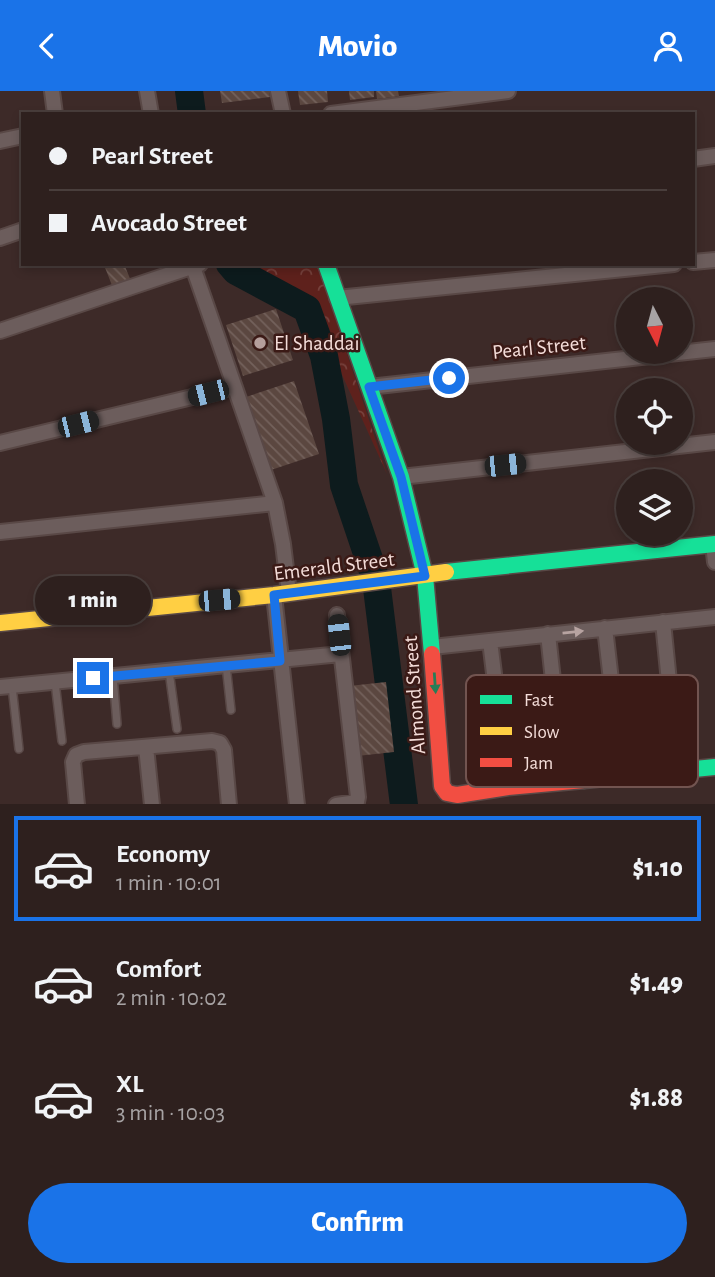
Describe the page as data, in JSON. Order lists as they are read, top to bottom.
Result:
{
  "streets": {
    "street": ["Pearl Street", "Emerald Street", "Almond Street"]
  },
  "crossings": [
    ["Pearl Street", "Almond Street"],
    ["Emerald Street", "Almond Street"]
  ],
  "places": ["El Shaddai"],
  "legend": ["Fast", "Slow", "Jam"],
  "north": "bottom",
  "page": {
    "header": "Movio",
    "banner": ["Pearl Street", "Avocado Street"],
    "bubble": "1 min",
    "list": [
      {
        "name": "Economy",
        "note": "1 min · 10:01",
        "value": "$1.10"
      },
      {
        "name": "Comfort",
        "note": "2 min · 10:02",
        "value": "$1.49"
      },
      {
        "name": "XL",
        "note": "3 min · 10:03",
        "value": "$1.88"
      }
    ],
    "buttons": "Confirm"
  }
}
